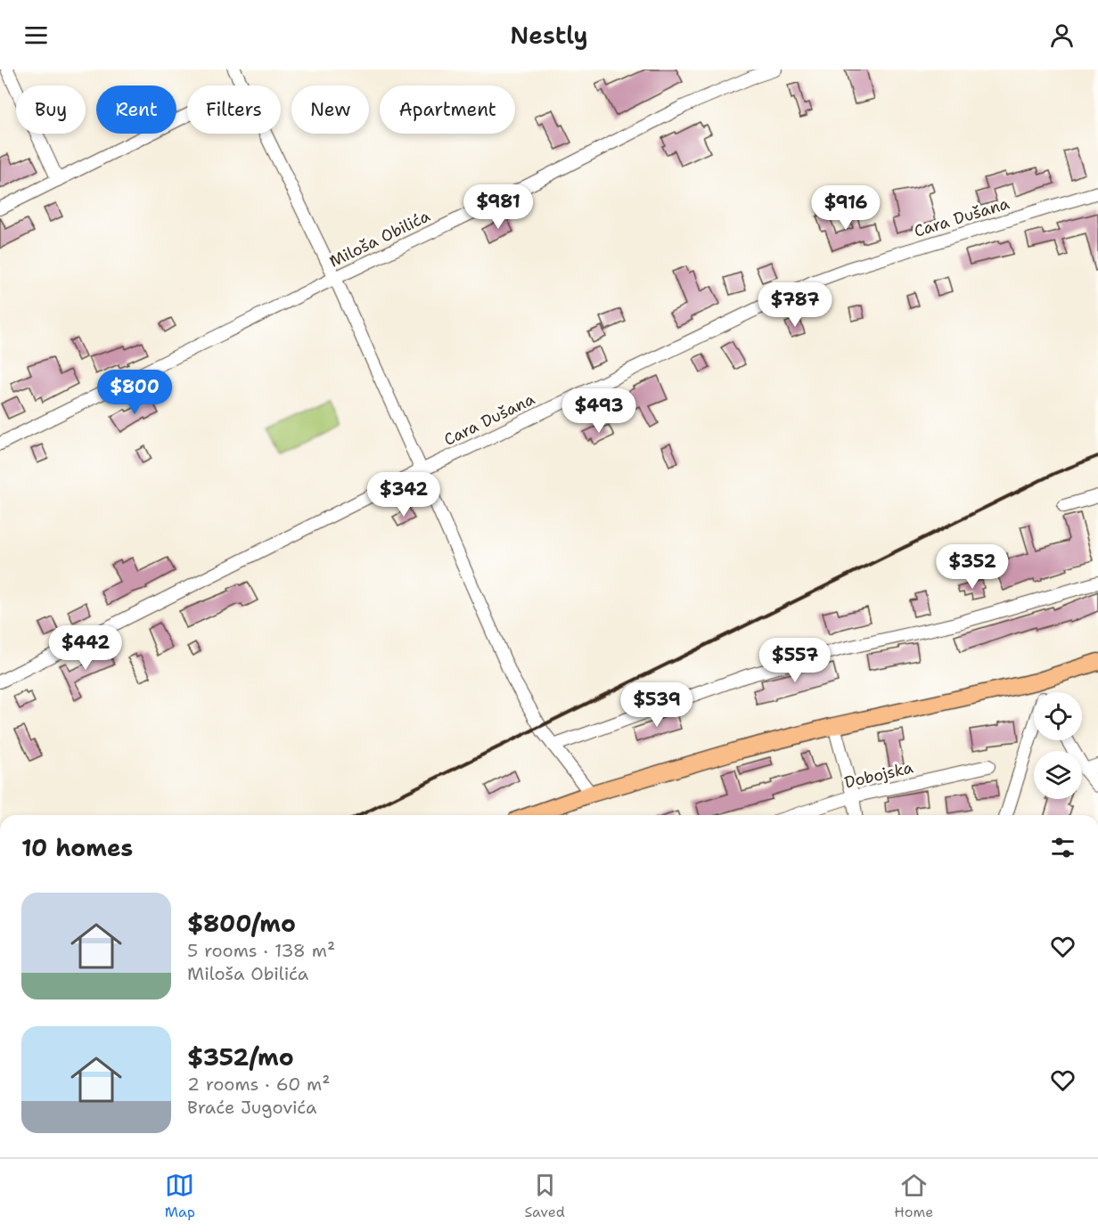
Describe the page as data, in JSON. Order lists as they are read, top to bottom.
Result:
{
  "streets": {
    "street": ["Cara Dušana", "Miloša Obilića", "Dobojska"]
  },
  "page": {
    "header": "Nestly",
    "chip": [
      "Buy",
      "Rent",
      "Filters",
      "New",
      "Apartment"
    ],
    "price": [
      "$981",
      "$916",
      "$787",
      "$800",
      "$493",
      "$342",
      "$352",
      "$442",
      "$557",
      "$539"
    ],
    "heading": "10 homes",
    "list": [
      {
        "name": "$800/mo",
        "note": "5 rooms · 138 m² · Miloša Obilića"
      },
      {
        "name": "$352/mo",
        "note": "2 rooms · 60 m² · Braće Jugovića"
      }
    ],
    "tabs": ["Map", "Saved", "Home"]
  }
}
